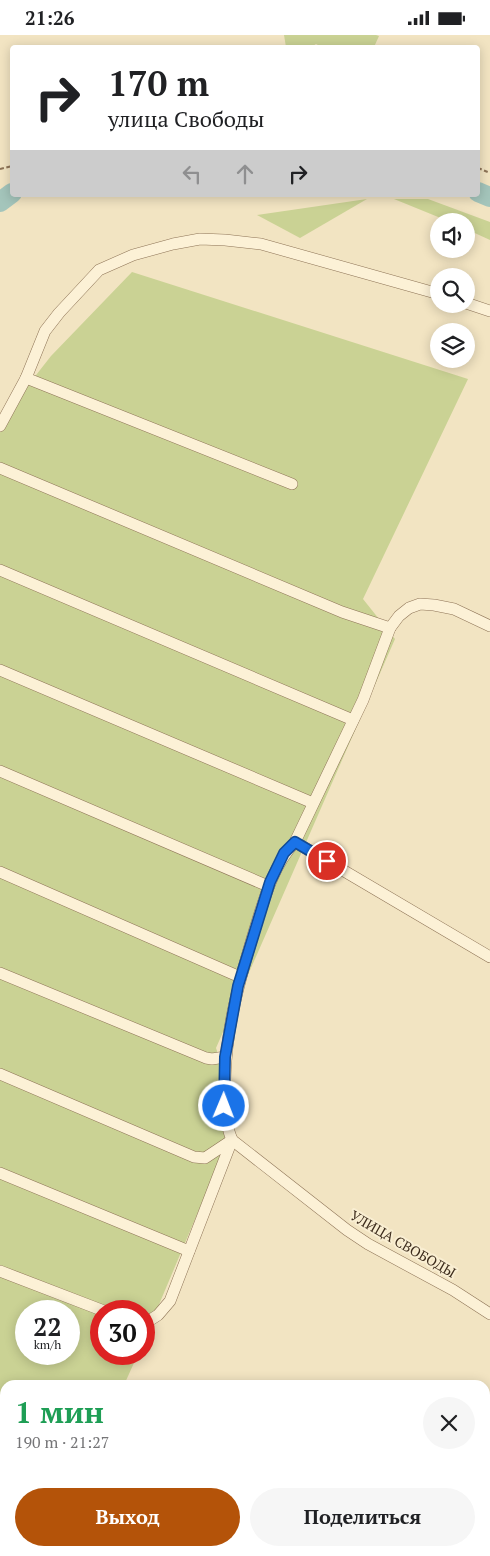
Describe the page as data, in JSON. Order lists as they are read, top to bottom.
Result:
{
  "streets": {
    "street": ["УЛИЦА СВОБОДЫ"]
  },
  "page": {
    "status": "21:26",
    "turn": ["170 m", "улица Свободы"],
    "speed": "22 km/h",
    "limit": "30",
    "heading": ["1 мин", "190 m · 21:27"],
    "buttons": ["Выход", "Поделиться"]
  }
}
